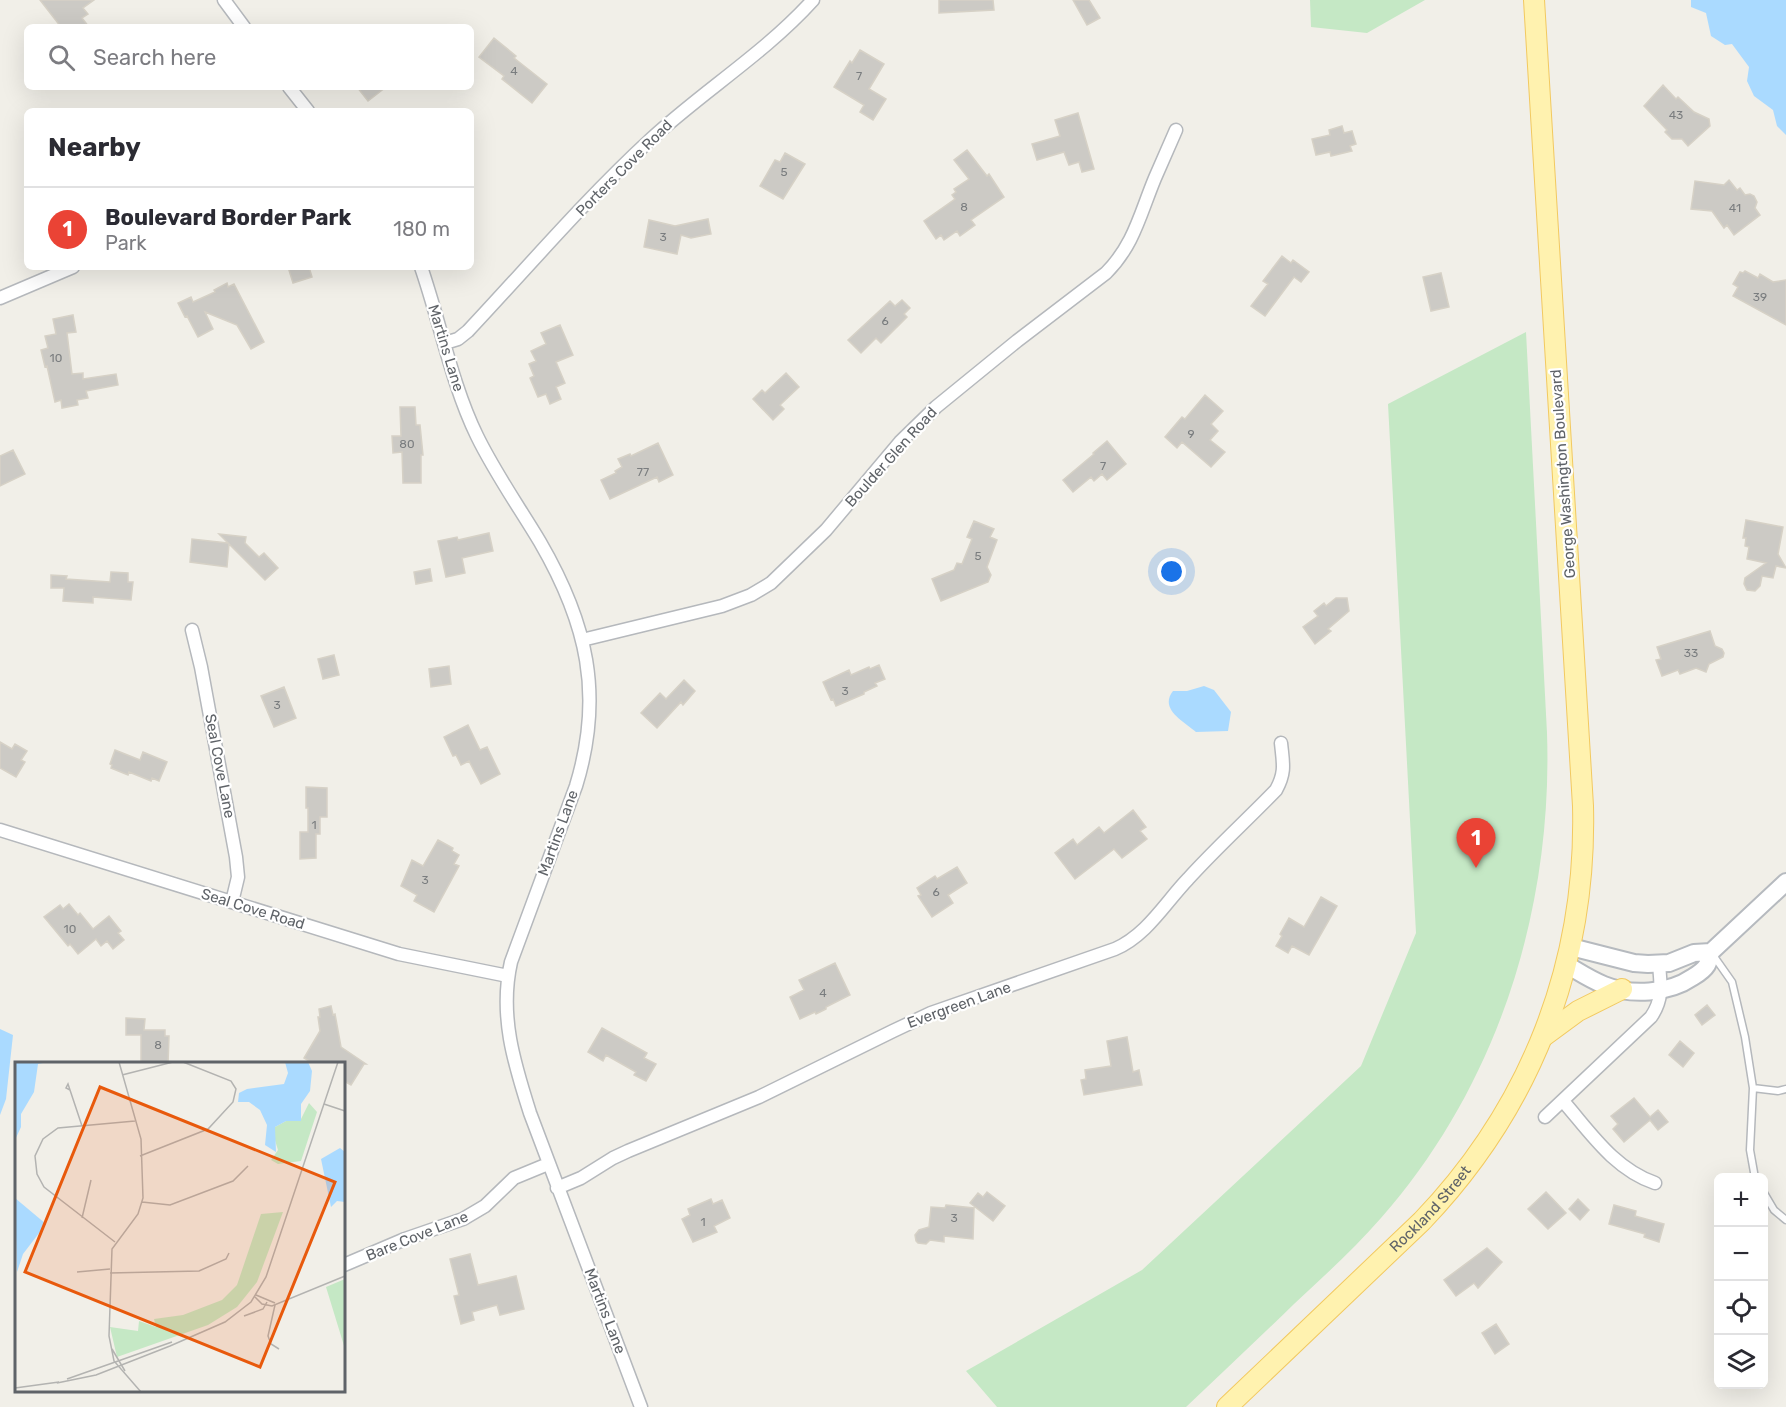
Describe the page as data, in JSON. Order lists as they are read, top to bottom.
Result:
{
  "streets": {
    "main road": ["George Washington Boulevard", "Rockland Street"],
    "street": [
      "Porters Cove Road",
      "Martins Lane",
      "Boulder Glen Road",
      "Seal Cove Lane",
      "Seal Cove Road",
      "Evergreen Lane",
      "Bare Cove Lane"
    ]
  },
  "crossings": [
    ["Porters Cove Road", "Martins Lane"],
    ["Martins Lane", "Boulder Glen Road"],
    ["Martins Lane", "Seal Cove Road"],
    ["Martins Lane", "Evergreen Lane"],
    ["Martins Lane", "Bare Cove Lane"],
    ["George Washington Boulevard", "Rockland Street"],
    ["Seal Cove Lane", "Seal Cove Road"]
  ],
  "house_numbers": [
    "4",
    "7",
    "43",
    "5",
    "8",
    "41",
    "3",
    "39",
    "6",
    "10",
    "9",
    "80",
    "7",
    "77",
    "5",
    "33",
    "3",
    "3",
    "1",
    "3",
    "6",
    "10",
    "4",
    "8",
    "3",
    "1"
  ],
  "page": {
    "search": "Search here",
    "heading": "Nearby",
    "list": [
      {
        "mark": "1",
        "name": "Boulevard Border Park",
        "note": "Park",
        "value": "180 m"
      }
    ],
    "pins": "1",
    "map_buttons": ["+", "−"]
  }
}
